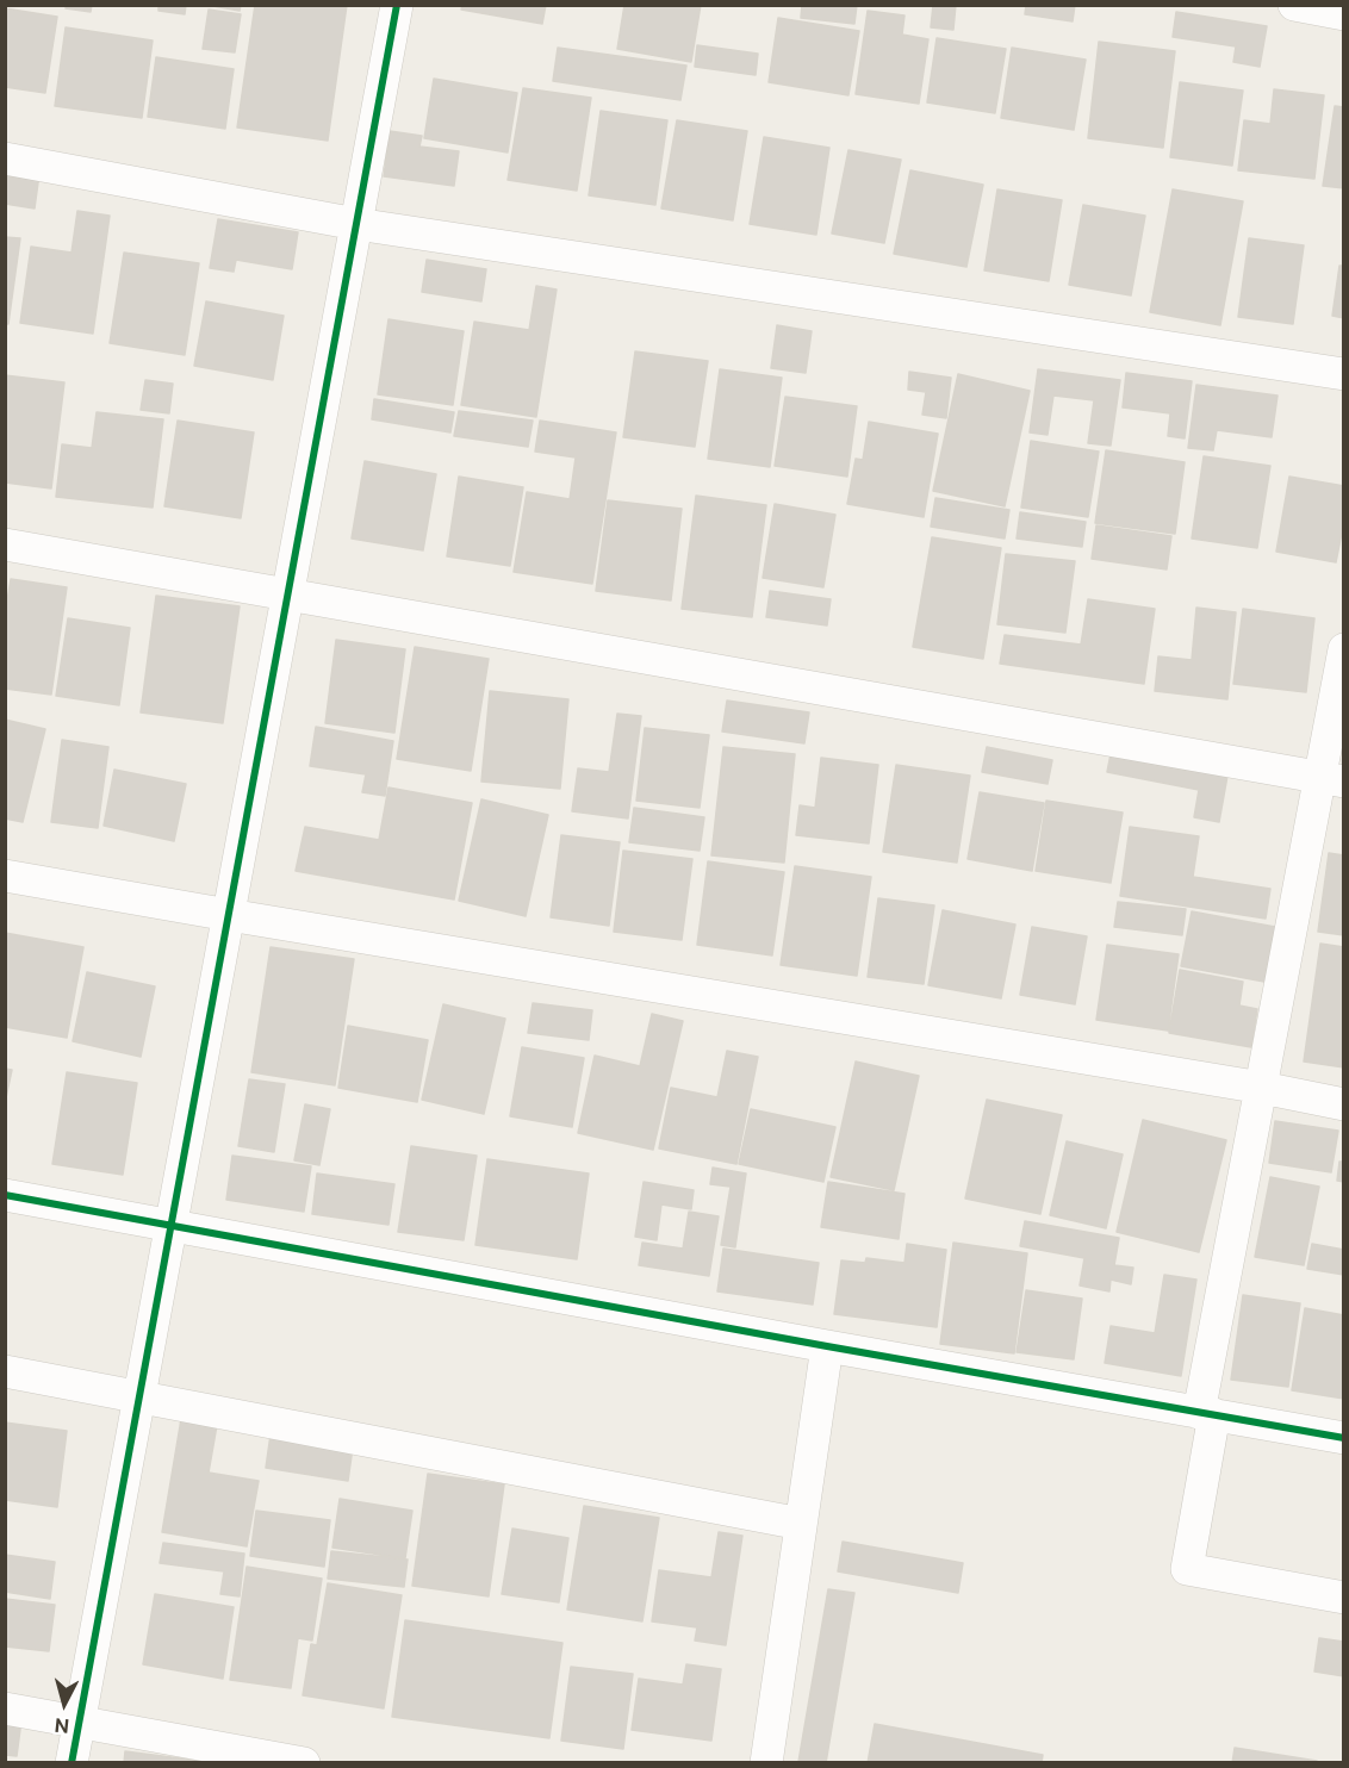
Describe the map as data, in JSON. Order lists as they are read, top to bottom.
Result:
{
  "north": "bottom"
}
